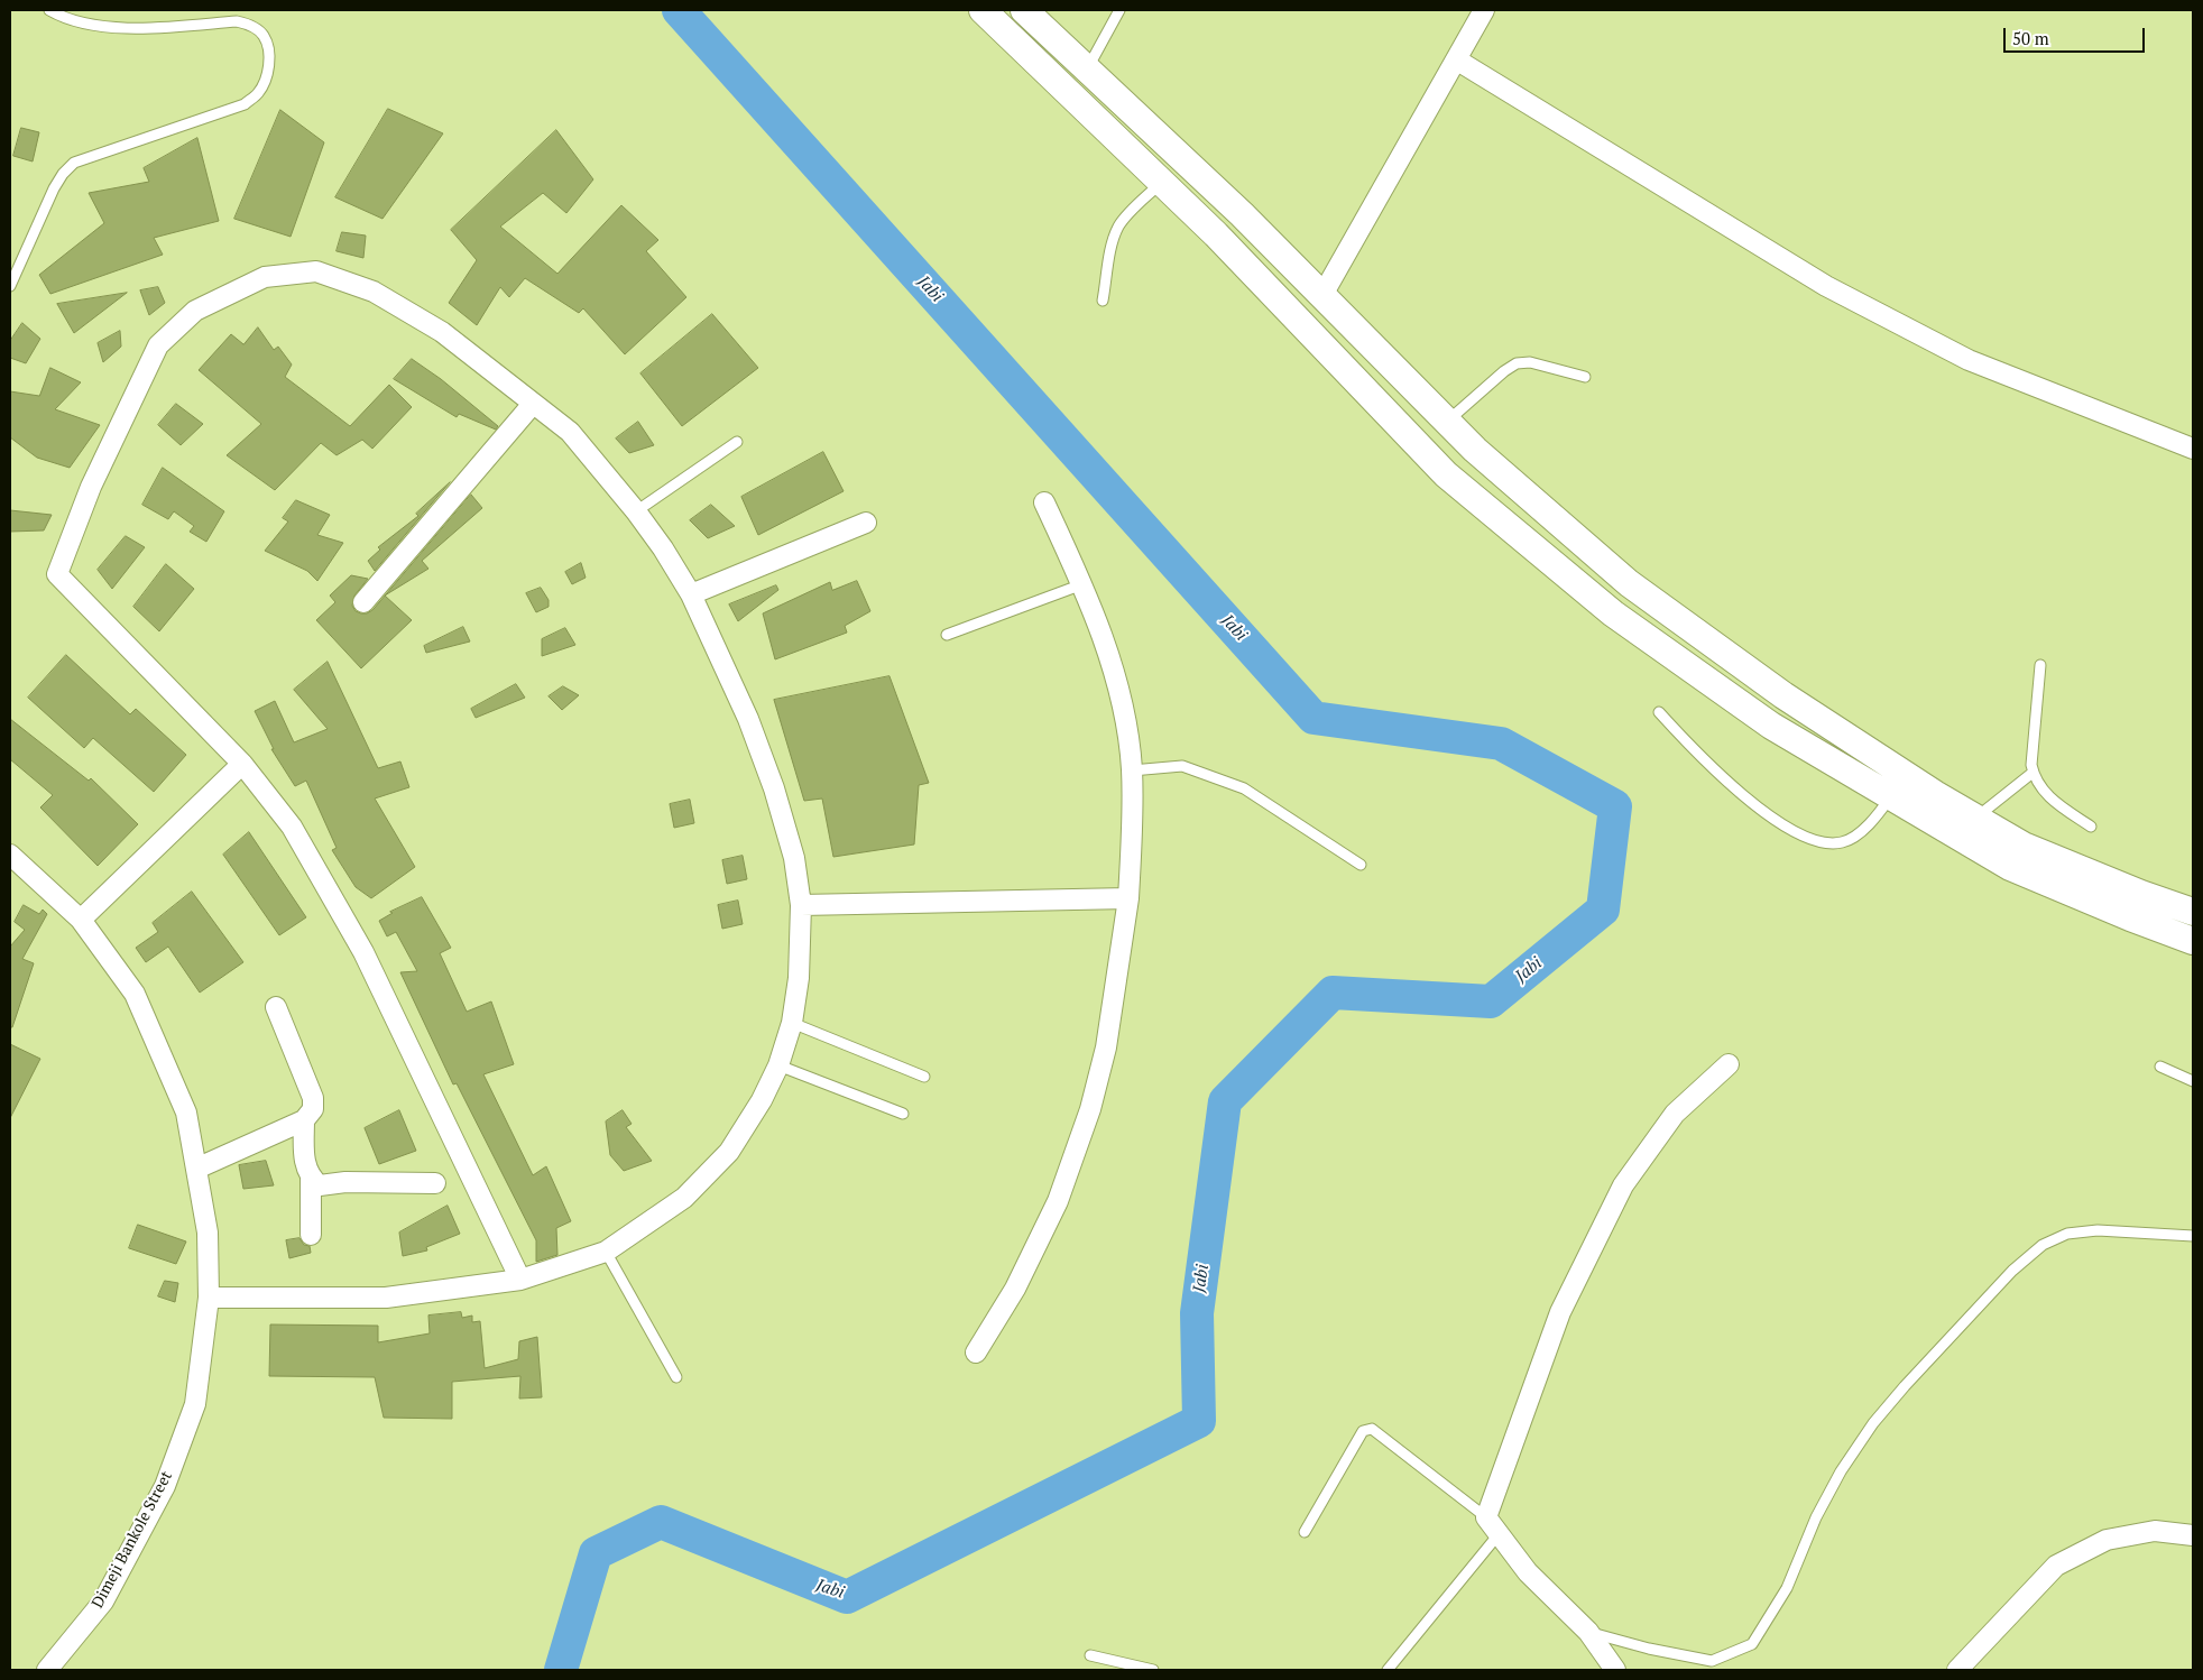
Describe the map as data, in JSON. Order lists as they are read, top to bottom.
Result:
{
  "streets": {
    "street": ["Dimeji Bankole Street"]
  },
  "water": ["Jabi"],
  "scale_bar": "50 m"
}
